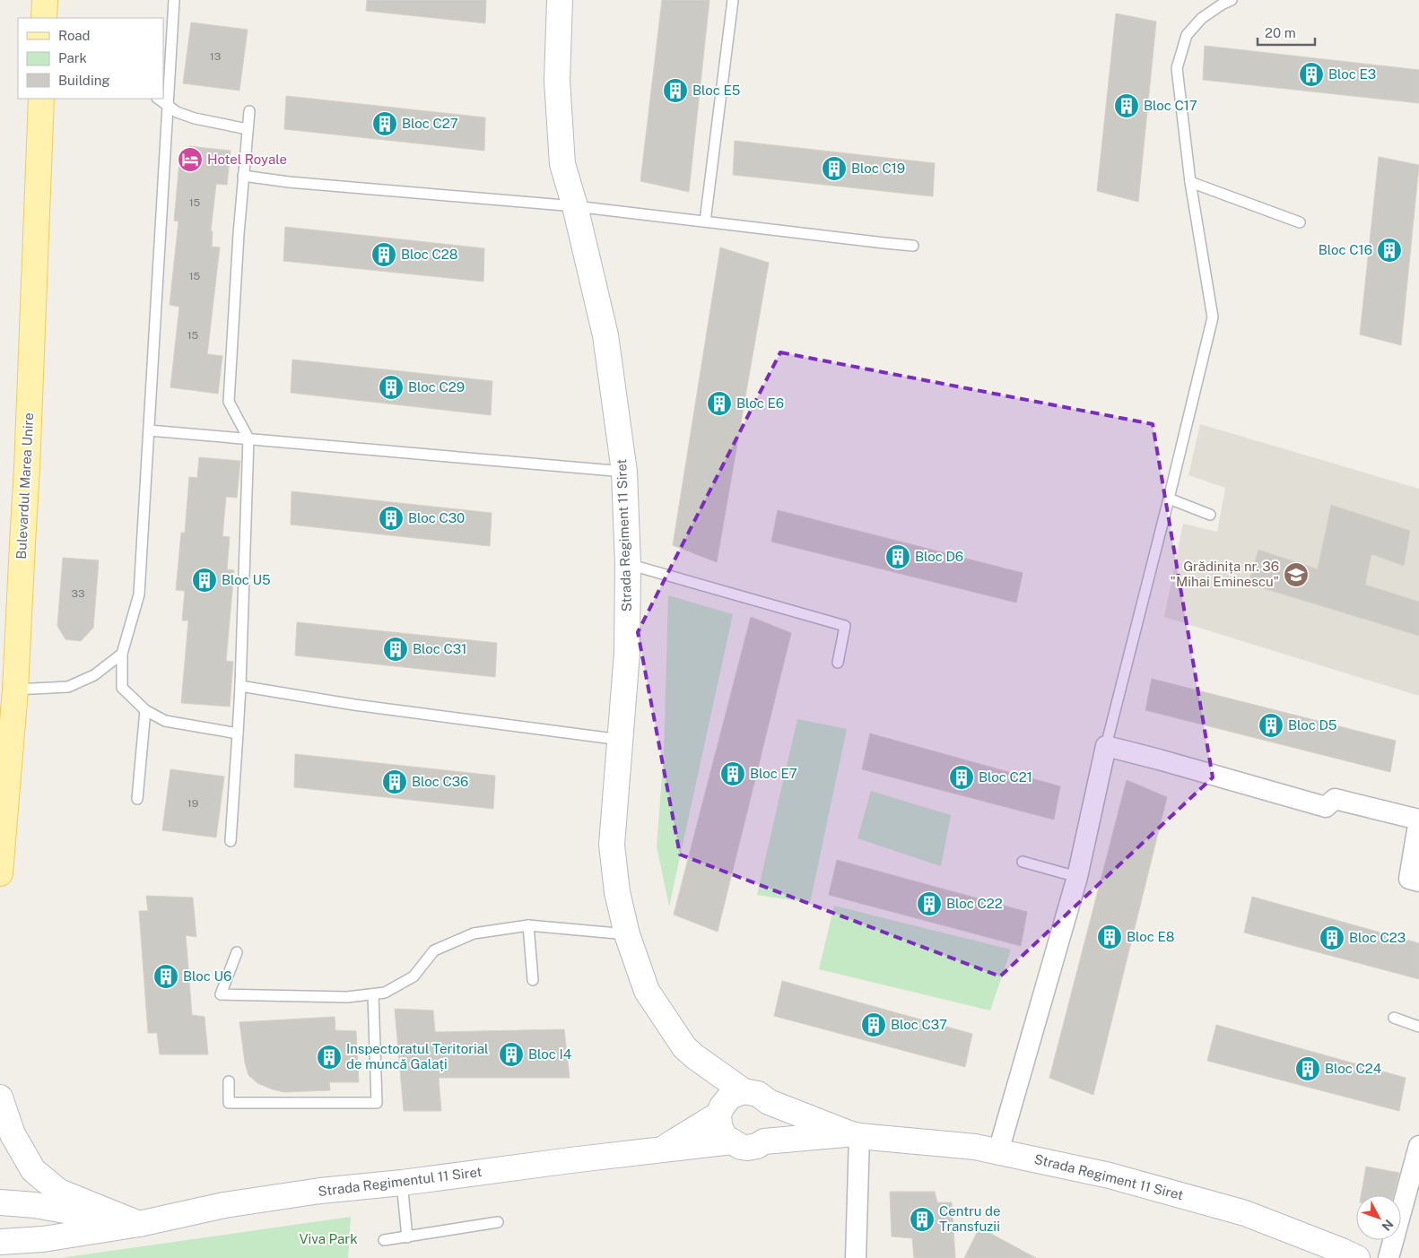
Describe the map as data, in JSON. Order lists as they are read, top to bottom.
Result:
{
  "streets": {
    "main road": ["Bulevardul Marea Unire", "Strada Regiment 11 Siret", "Strada Regimentul 11 Siret"]
  },
  "crossings": [
    ["Strada Regiment 11 Siret", "Strada Regimentul 11 Siret"]
  ],
  "parks": ["Viva Park"],
  "places": {
    "building": [
      "Bloc E3",
      "Bloc E5",
      "Bloc C17",
      "Bloc C27",
      "Bloc C19",
      "Bloc C16",
      "Bloc C28",
      "Bloc C29",
      "Bloc E6",
      "Bloc C30",
      "Bloc D6",
      "Bloc U5",
      "Bloc C31",
      "Bloc D5",
      "Bloc E7",
      "Bloc C21",
      "Bloc C36",
      "Bloc C22",
      "Bloc E8",
      "Bloc C23",
      "Bloc U6",
      "Bloc C37",
      "Bloc I4",
      "Inspectoratul Teritorial de muncă Galați",
      "Bloc C24",
      "Centru de Transfuzii"
    ],
    "hotel": ["Hotel Royale"],
    "school or university": ["Grădinița nr. 36 \"Mihai Eminescu\""]
  },
  "house_numbers": [
    "13",
    "15",
    "15",
    "15",
    "33",
    "19"
  ],
  "legend": ["Road", "Park", "Building"],
  "scale_bar": "20 m",
  "north": "bottom right"
}
